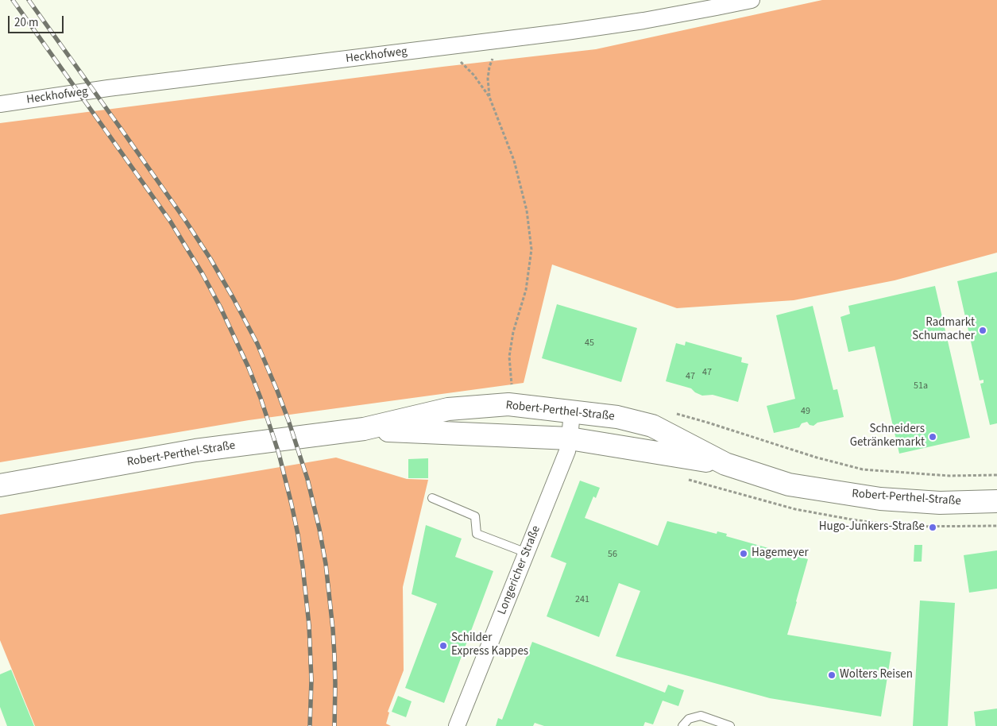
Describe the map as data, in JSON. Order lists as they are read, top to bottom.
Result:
{
  "streets": {
    "street": ["Heckhofweg", "Robert-Perthel-Straße", "Longericher Straße"]
  },
  "crossings": [
    ["Robert-Perthel-Straße", "Longericher Straße"]
  ],
  "places": [
    "Radmarkt Schumacher",
    "Schneiders Getränkemarkt",
    "Hugo-Junkers-Straße",
    "Hagemeyer",
    "Schilder Express Kappes",
    "Wolters Reisen"
  ],
  "house_numbers": [
    "45",
    "47",
    "47",
    "51a",
    "49",
    "56",
    "241"
  ],
  "scale_bar": "20 m"
}
